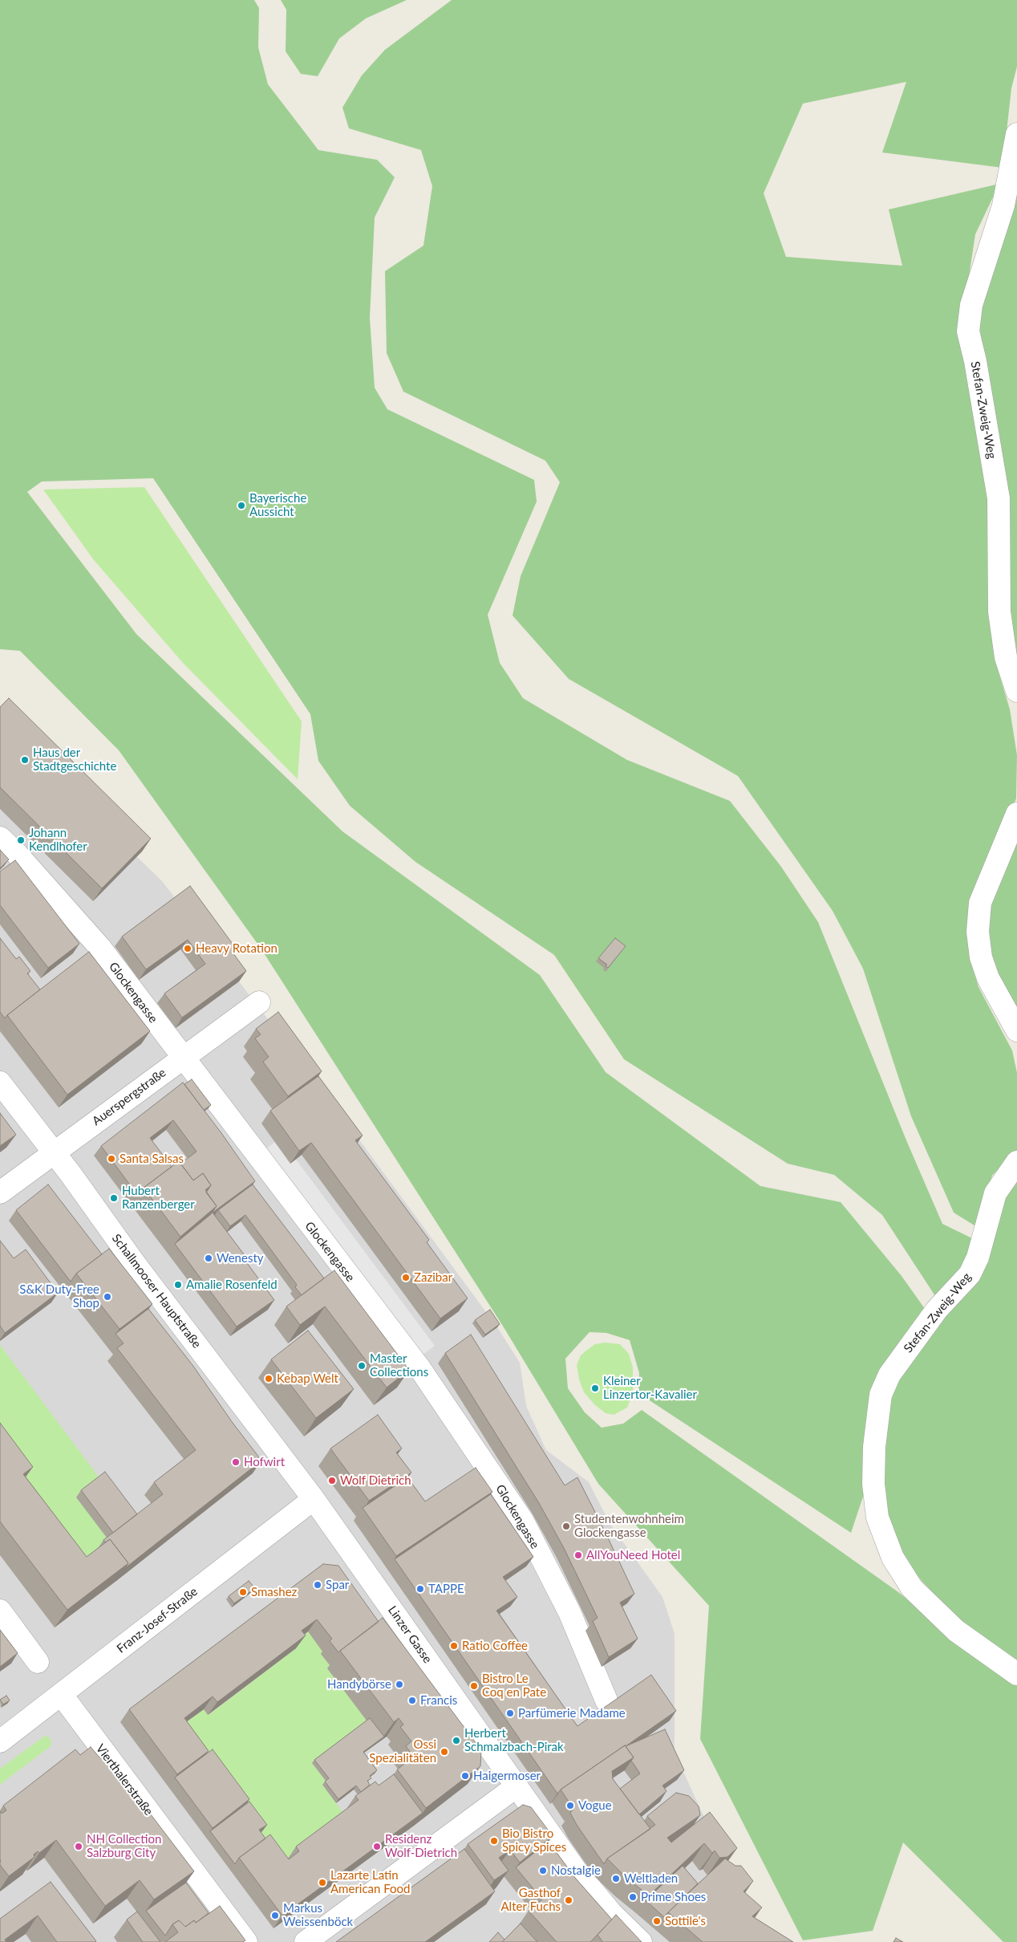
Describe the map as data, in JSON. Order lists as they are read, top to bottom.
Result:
{
  "streets": {
    "street": [
      "Stefan-Zweig-Weg",
      "Glockengasse",
      "Auerspergstraße",
      "Schallmooser Hauptstraße",
      "Franz-Josef-Straße",
      "Linzer Gasse",
      "Vierthalerstraße"
    ]
  },
  "crossings": [
    ["Glockengasse", "Auerspergstraße"],
    ["Auerspergstraße", "Schallmooser Hauptstraße"],
    ["Schallmooser Hauptstraße", "Franz-Josef-Straße"],
    ["Schallmooser Hauptstraße", "Linzer Gasse"],
    ["Franz-Josef-Straße", "Linzer Gasse"],
    ["Franz-Josef-Straße", "Vierthalerstraße"]
  ],
  "places": [
    "Bayerische Aussicht",
    "Haus der Stadtgeschichte",
    "Johann Kendlhofer",
    "Heavy Rotation",
    "Santa Salsas",
    "Hubert Ranzenberger",
    "Wenesty",
    "Zazibar",
    "Amalie Rosenfeld",
    "S&K Duty-Free Shop",
    "Master Collections",
    "Kebap Welt",
    "Kleiner Linzertor-Kavalier",
    "Hofwirt",
    "Wolf Dietrich",
    "Studentenwohnheim Glockengasse",
    "AllYouNeed Hotel",
    "Spar",
    "TAPPE",
    "Smashez",
    "Ratio Coffee",
    "Handybörse",
    "Bistro Le Coq en Pate",
    "Francis",
    "Parfümerie Madame",
    "Herbert Schmalzbach-Pirak",
    "Ossi Spezialitäten",
    "Haigermoser",
    "Vogue",
    "Bio Bistro Spicy Spices",
    "NH Collection Salzburg City",
    "Residenz Wolf-Dietrich",
    "Nostalgie",
    "Weltladen",
    "Lazarte Latin American Food",
    "Prime Shoes",
    "Gasthof Alter Fuchs",
    "Markus Weissenböck",
    "Sottile's"
  ]
}
